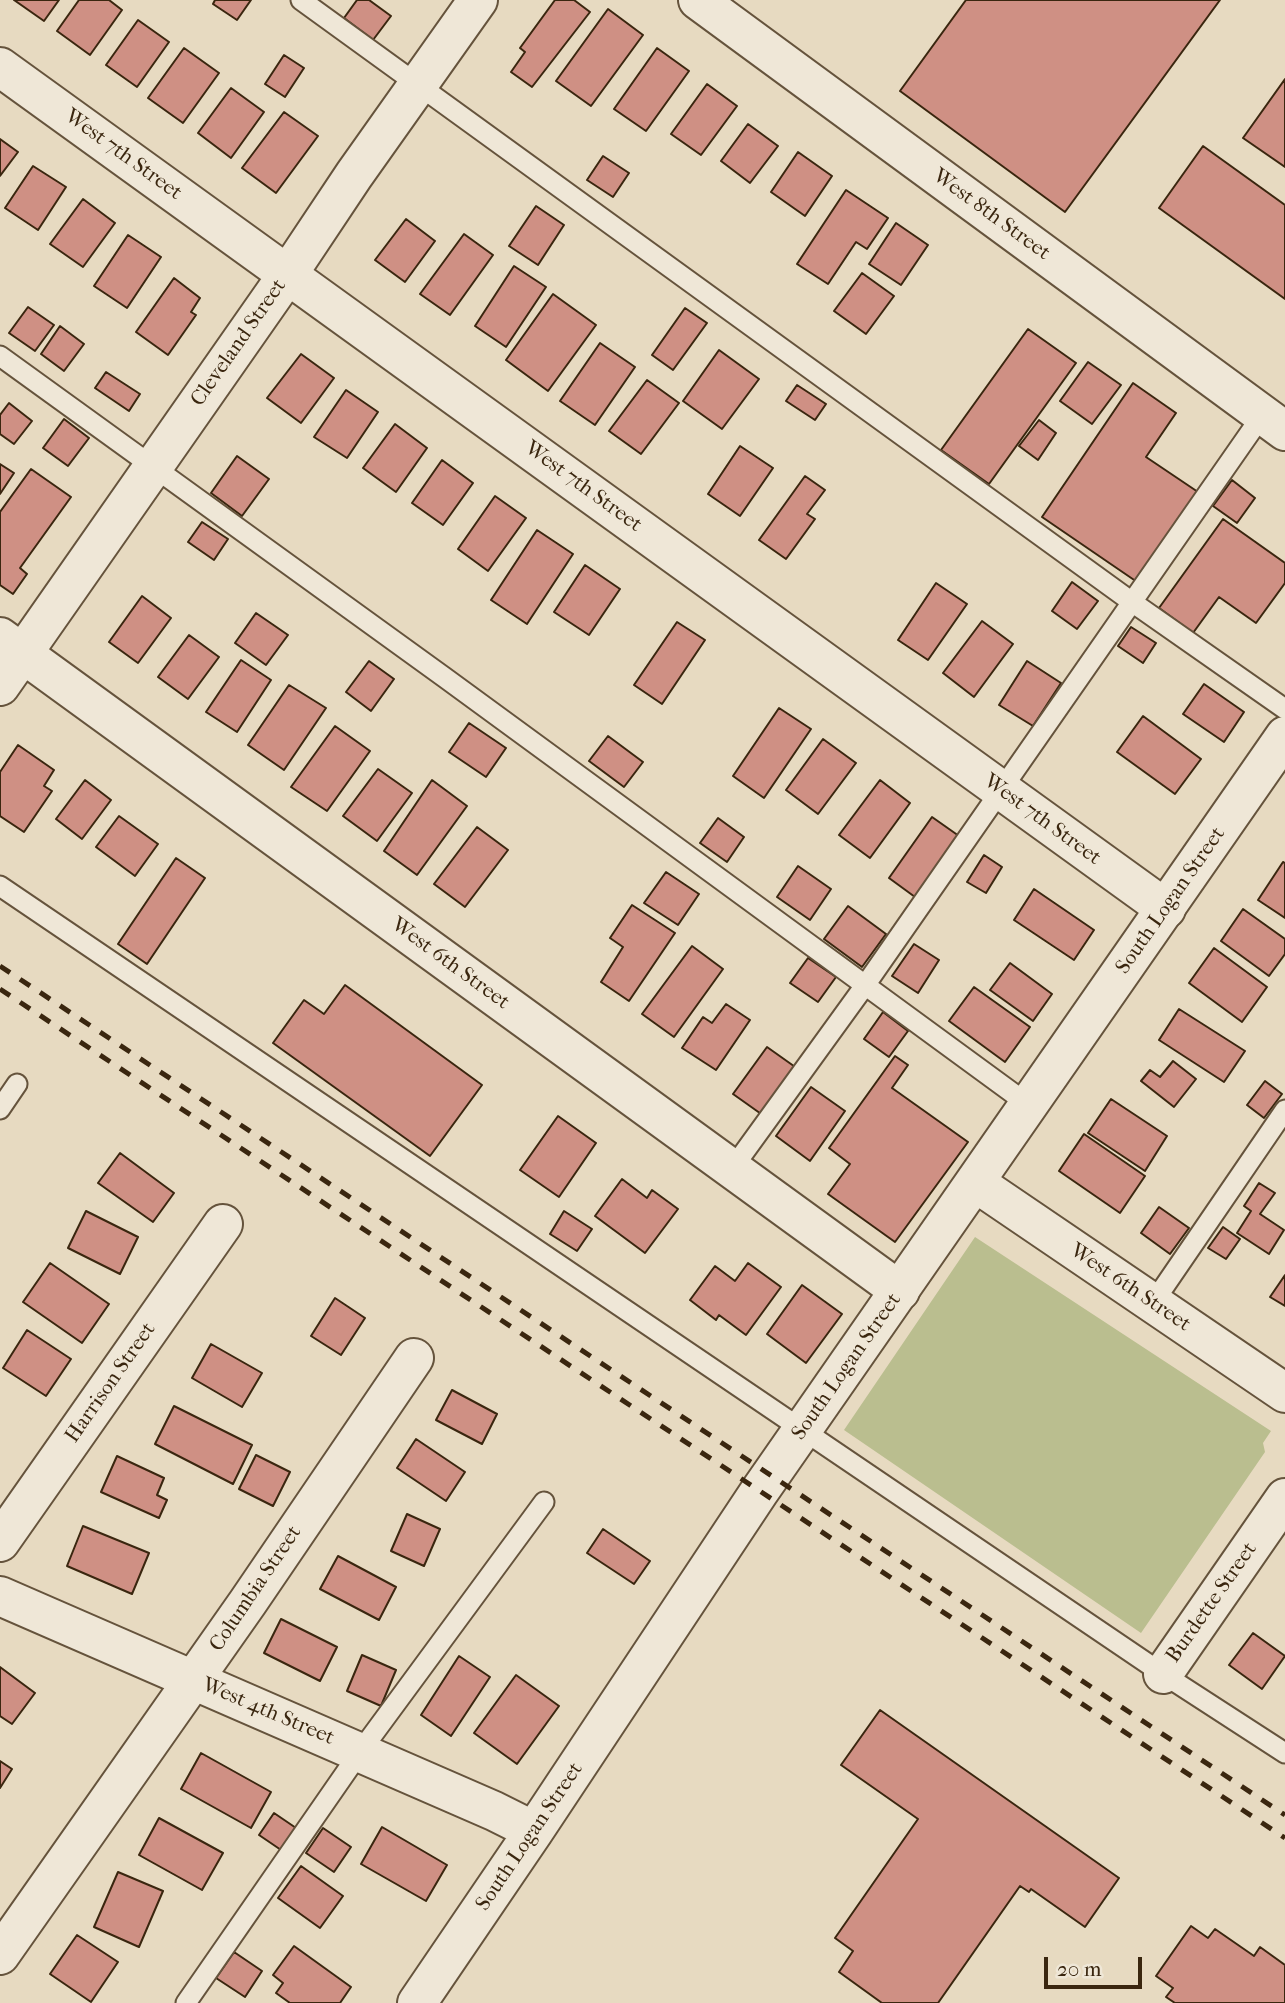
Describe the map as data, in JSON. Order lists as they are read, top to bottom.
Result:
{
  "streets": {
    "street": [
      "West 7th Street",
      "West 8th Street",
      "Cleveland Street",
      "South Logan Street",
      "West 6th Street",
      "Harrison Street",
      "Columbia Street",
      "Burdette Street",
      "West 4th Street"
    ]
  },
  "crossings": [
    ["West 7th Street", "Cleveland Street"],
    ["West 7th Street", "South Logan Street"],
    ["Cleveland Street", "West 6th Street"],
    ["South Logan Street", "West 6th Street"],
    ["South Logan Street", "West 4th Street"],
    ["Columbia Street", "West 4th Street"]
  ],
  "scale_bar": "20 m"
}
